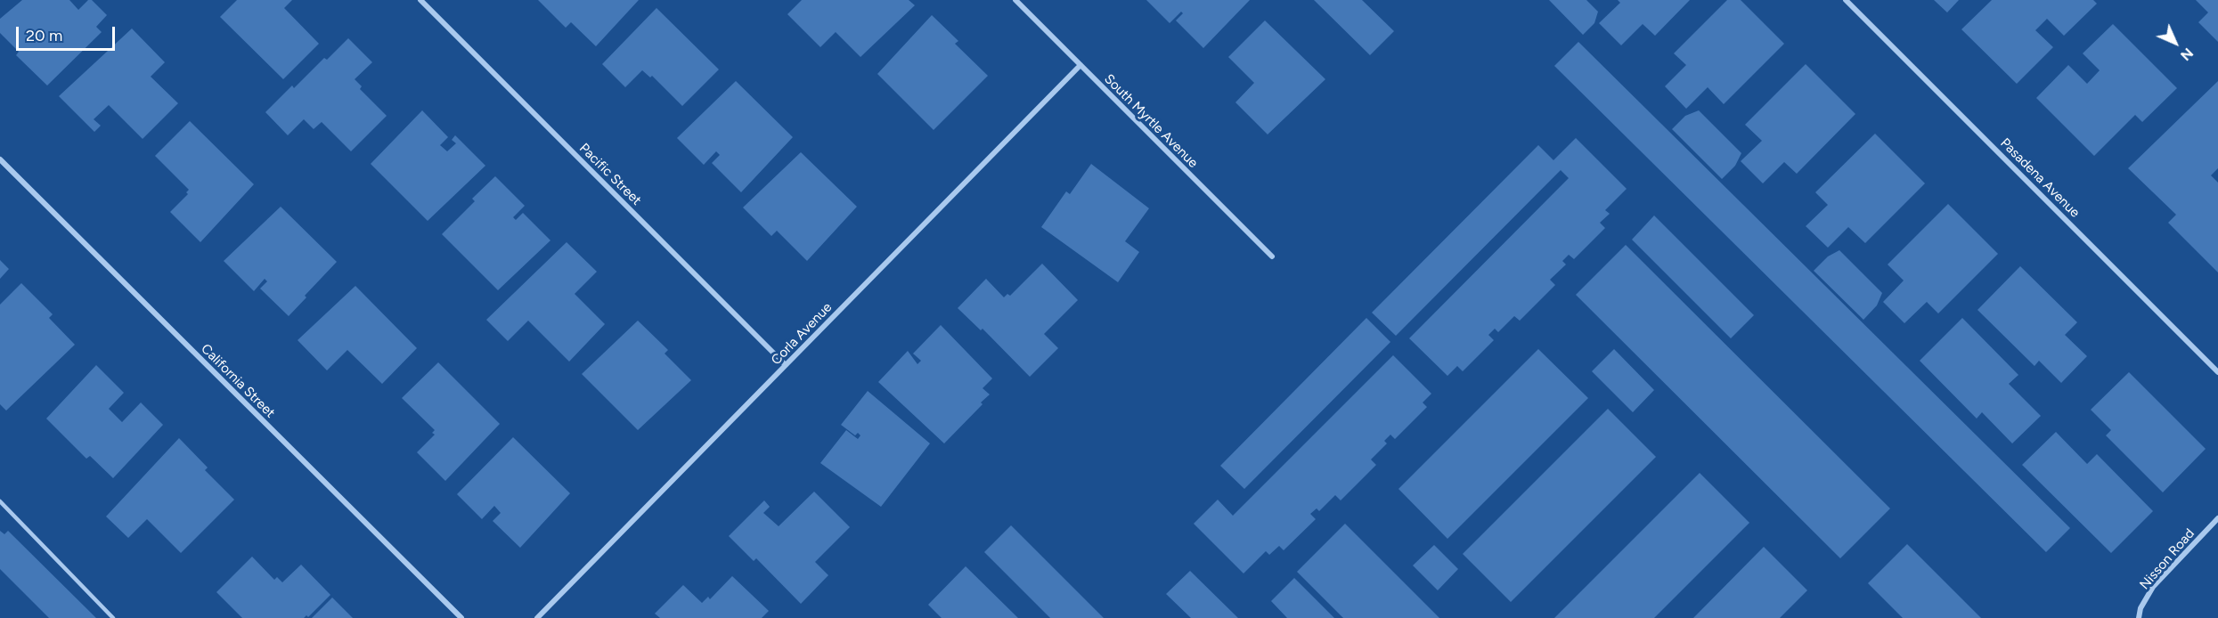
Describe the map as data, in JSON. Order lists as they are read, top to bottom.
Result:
{
  "streets": {
    "street": [
      "South Myrtle Avenue",
      "Pacific Street",
      "Pasadena Avenue",
      "Corla Avenue",
      "California Street",
      "Nisson Road"
    ]
  },
  "crossings": [
    ["South Myrtle Avenue", "Corla Avenue"],
    ["Pacific Street", "Corla Avenue"]
  ],
  "scale_bar": "20 m",
  "north": "bottom right"
}
